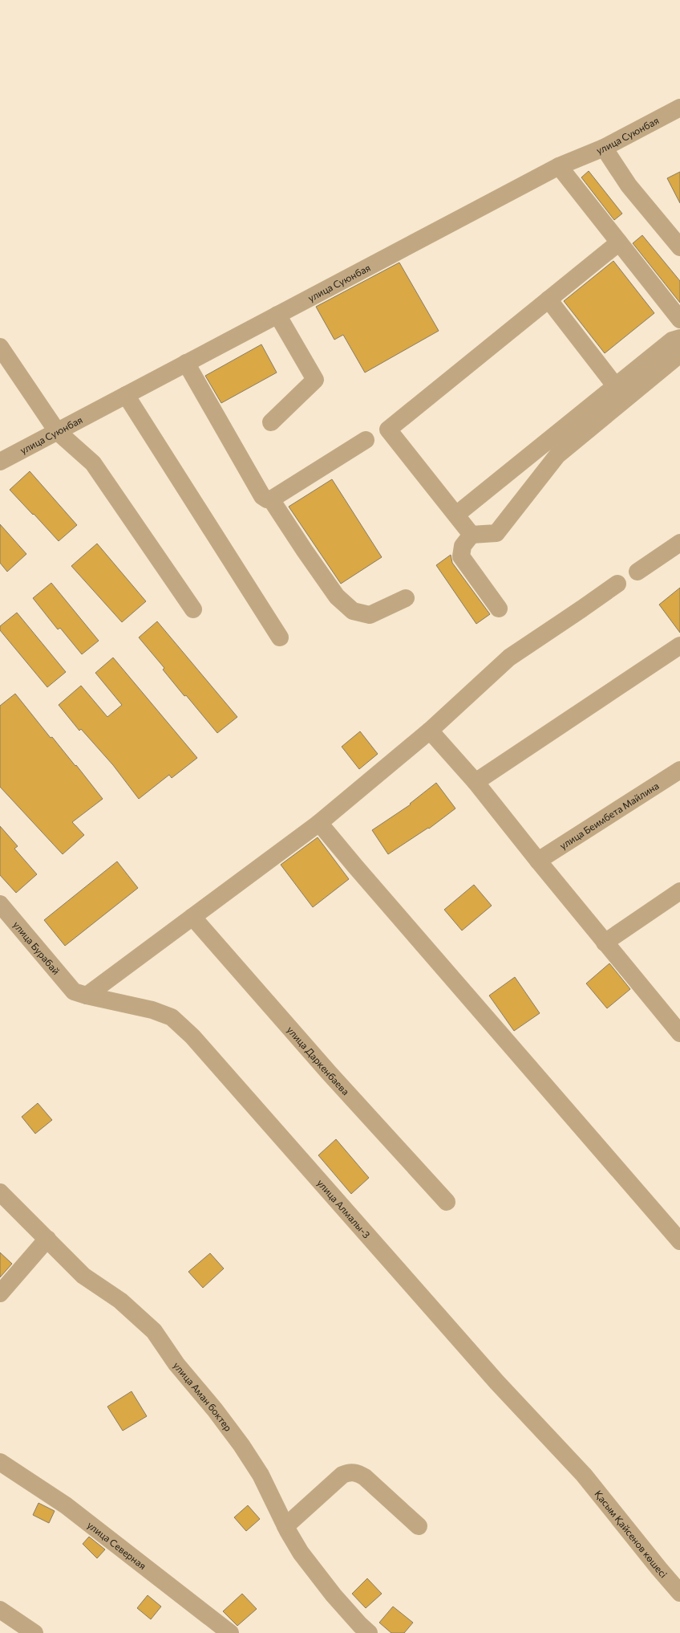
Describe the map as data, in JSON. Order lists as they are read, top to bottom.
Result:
{
  "streets": {
    "street": [
      "улица Суюнбая",
      "улица Беимбета Майлина",
      "улица Бурабай",
      "улица Даркенбаева",
      "улица Алмалы-3",
      "улица Аман боктер",
      "Қасым Қайсенов көшесі",
      "улица Северная"
    ]
  },
  "crossings": [
    ["улица Бурабай", "улица Алмалы-3"],
    ["улица Алмалы-3", "Қасым Қайсенов көшесі"]
  ]
}
